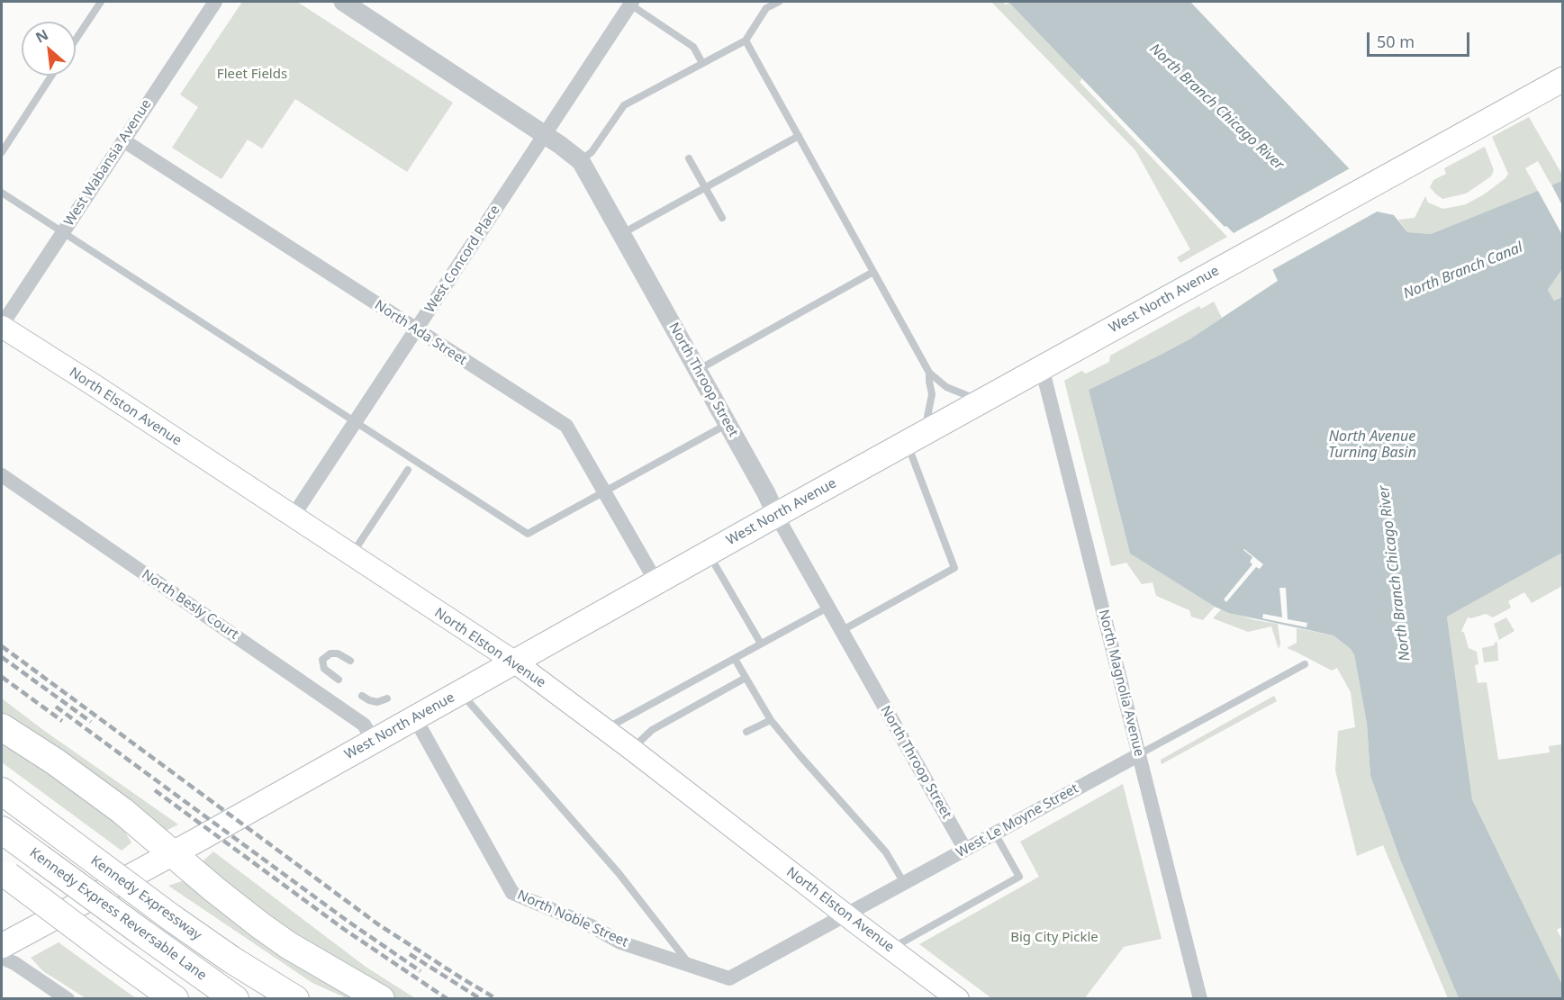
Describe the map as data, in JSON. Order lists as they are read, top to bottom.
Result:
{
  "streets": {
    "highway": ["Kennedy Expressway", "Kennedy Express Reversable Lane"],
    "main road": ["West North Avenue", "North Elston Avenue"],
    "street": [
      "West Wabansia Avenue",
      "West Concord Place",
      "North Ada Street",
      "North Throop Street",
      "North Besly Court",
      "North Magnolia Avenue",
      "West Le Moyne Street",
      "North Noble Street"
    ]
  },
  "crossings": [
    ["West Wabansia Avenue", "North Ada Street"],
    ["West Wabansia Avenue", "North Elston Avenue"],
    ["West Concord Place", "North Ada Street"],
    ["West Concord Place", "North Throop Street"],
    ["West Concord Place", "North Elston Avenue"],
    ["West North Avenue", "North Ada Street"],
    ["West North Avenue", "North Throop Street"],
    ["West North Avenue", "North Elston Avenue"],
    ["West North Avenue", "North Besly Court"],
    ["West North Avenue", "North Magnolia Avenue"],
    ["West North Avenue", "North Noble Street"],
    ["North Throop Street", "West Le Moyne Street"],
    ["North Elston Avenue", "West Le Moyne Street"],
    ["North Magnolia Avenue", "West Le Moyne Street"],
    ["West Le Moyne Street", "North Noble Street"]
  ],
  "water": ["North Branch Chicago River", "North Branch Canal", "North Avenue Turning Basin"],
  "parks": ["Fleet Fields", "Big City Pickle"],
  "scale_bar": "50 m",
  "north": "top left"
}
